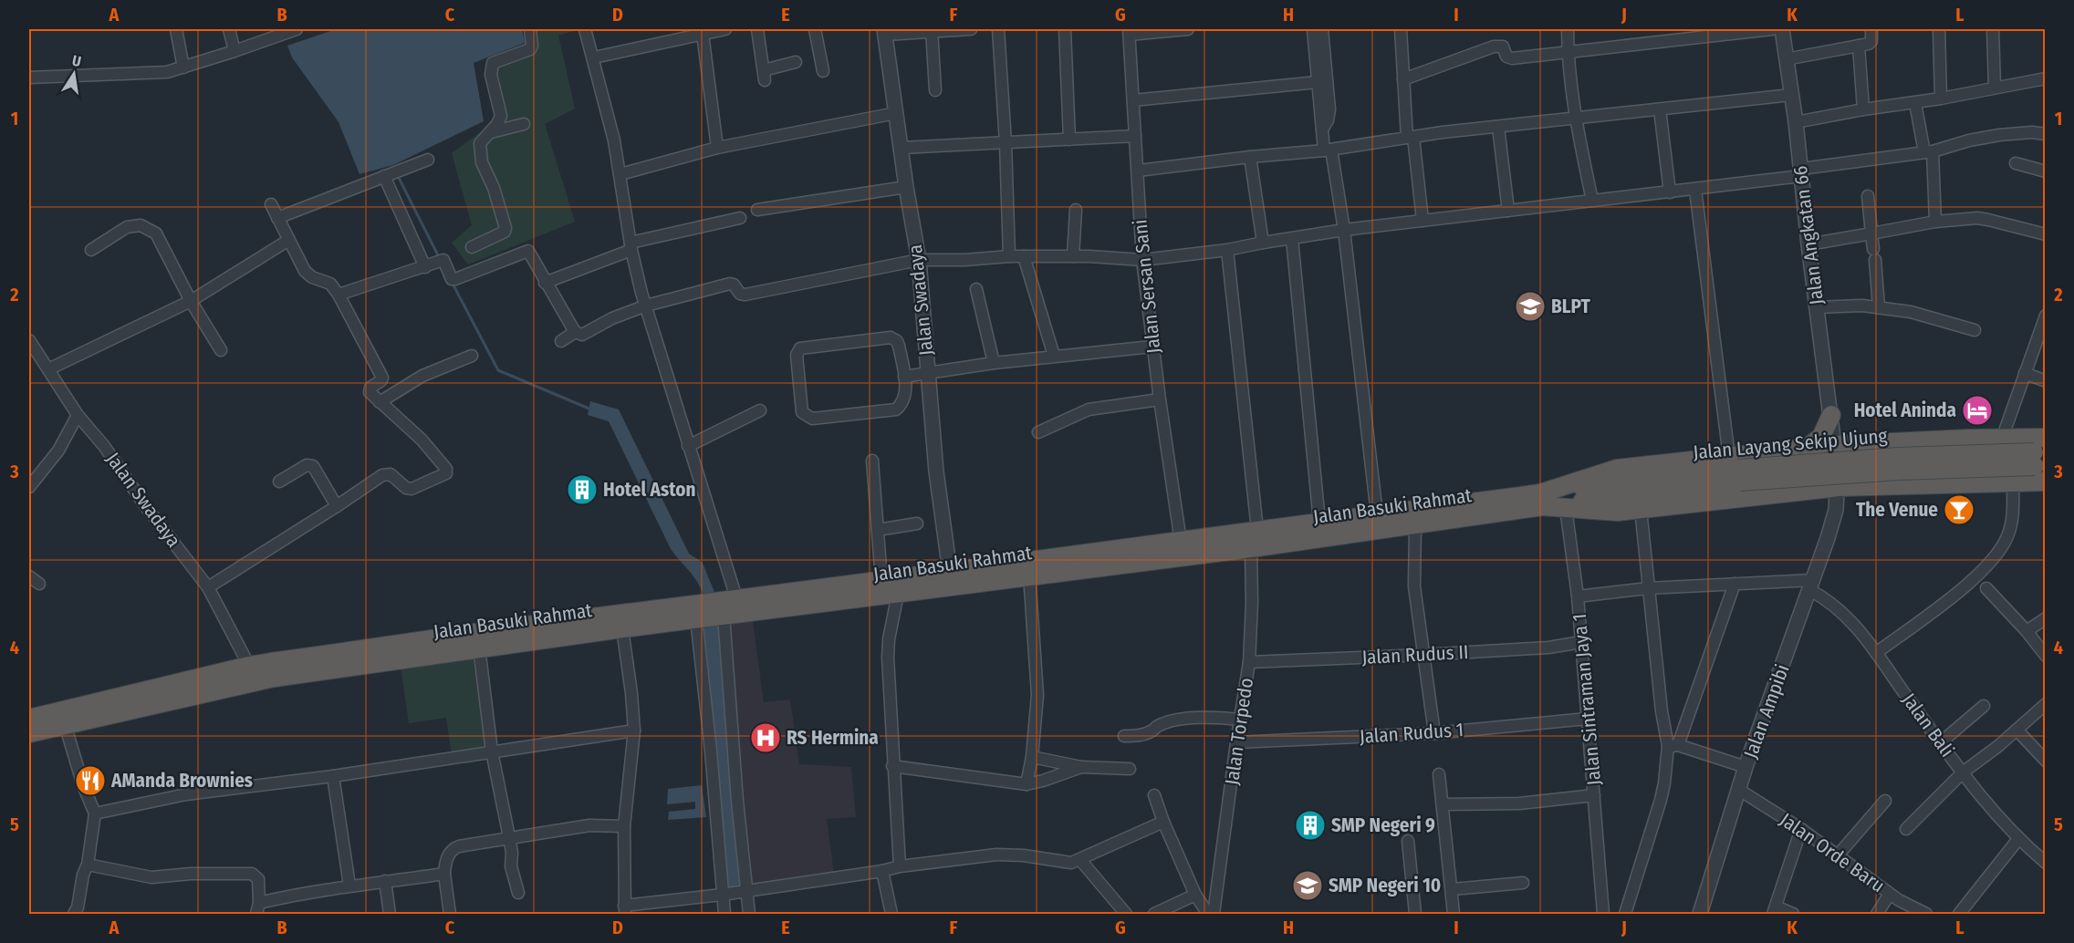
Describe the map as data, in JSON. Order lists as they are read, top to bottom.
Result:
{
  "streets": {
    "highway": ["Jalan Layang Sekip Ujung", "Jalan Basuki Rahmat"],
    "street": [
      "Jalan Angkatan 66",
      "Jalan Sersan Sani",
      "Jalan Swadaya",
      "Jalan Rudus II",
      "Jalan Sintraman Jaya 1",
      "Jalan Ampibi",
      "Jalan Bali",
      "Jalan Torpedo",
      "Jalan Rudus 1",
      "Jalan Orde Baru"
    ]
  },
  "crossings": [
    ["Jalan Angkatan 66", "Jalan Basuki Rahmat"],
    ["Jalan Angkatan 66", "Jalan Ampibi"],
    ["Jalan Sersan Sani", "Jalan Basuki Rahmat"],
    ["Jalan Swadaya", "Jalan Basuki Rahmat"],
    ["Jalan Layang Sekip Ujung", "Jalan Basuki Rahmat"],
    ["Jalan Basuki Rahmat", "Jalan Sintraman Jaya 1"],
    ["Jalan Basuki Rahmat", "Jalan Ampibi"],
    ["Jalan Basuki Rahmat", "Jalan Torpedo"],
    ["Jalan Rudus II", "Jalan Sintraman Jaya 1"],
    ["Jalan Rudus II", "Jalan Torpedo"],
    ["Jalan Sintraman Jaya 1", "Jalan Rudus 1"],
    ["Jalan Ampibi", "Jalan Bali"],
    ["Jalan Ampibi", "Jalan Orde Baru"],
    ["Jalan Torpedo", "Jalan Rudus 1"]
  ],
  "places": {
    "school or university": ["BLPT", "SMP Negeri 10"],
    "hotel": ["Hotel Aninda"],
    "building": ["Hotel Aston", "SMP Negeri 9"],
    "bar": ["The Venue"],
    "hospital": ["RS Hermina"],
    "restaurant": ["AManda Brownies"]
  },
  "north": "top",
  "grid": {
    "columns": [
      "A",
      "B",
      "C",
      "D",
      "E",
      "F",
      "G",
      "H",
      "I",
      "J",
      "K",
      "L"
    ],
    "rows": [
      "1",
      "2",
      "3",
      "4",
      "5"
    ]
  }
}
